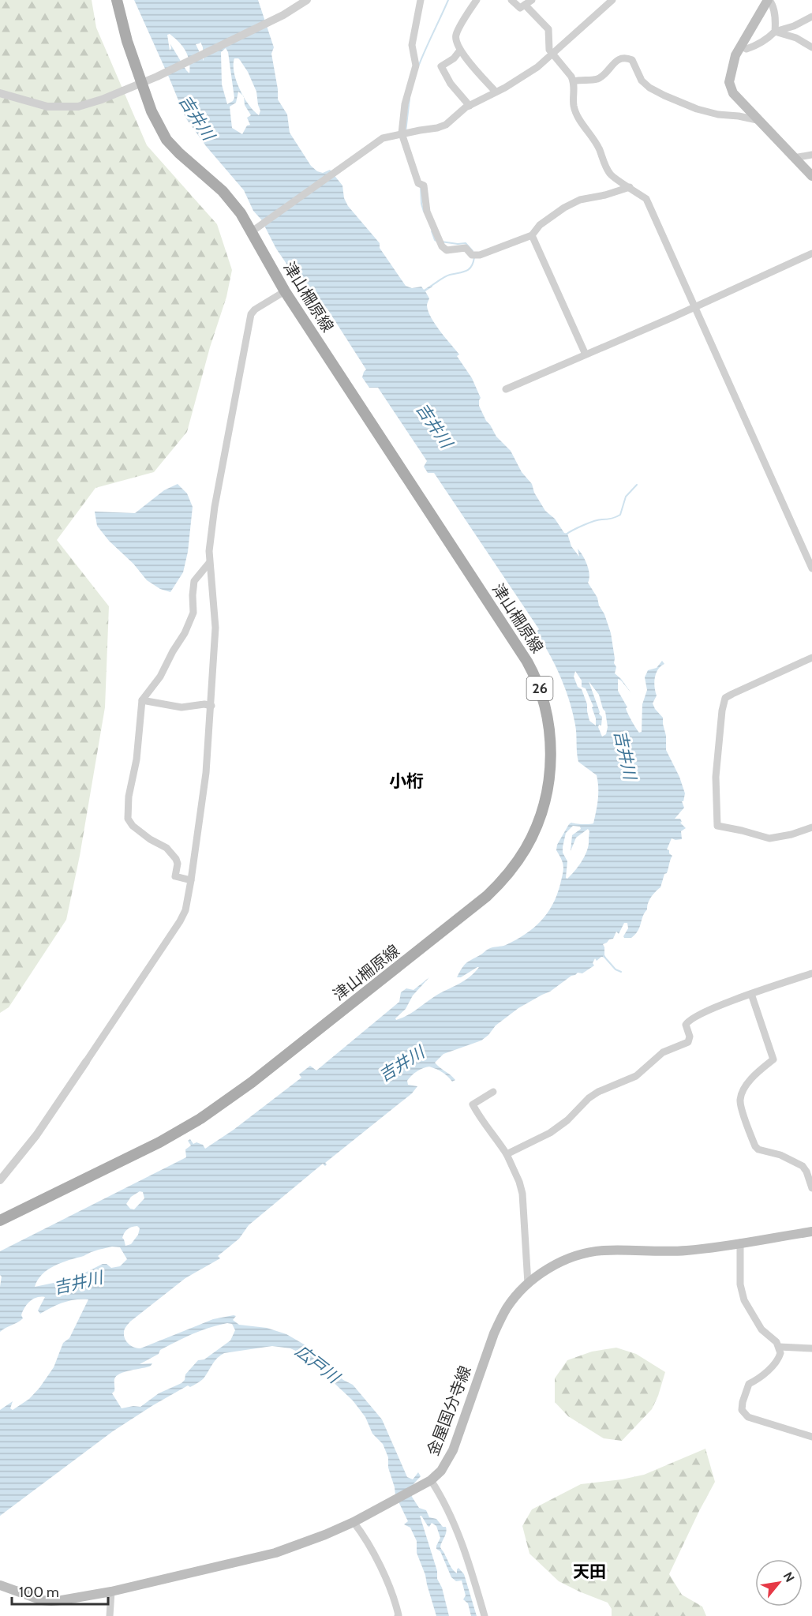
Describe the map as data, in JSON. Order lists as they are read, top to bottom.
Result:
{
  "streets": {
    "main road": ["津山柵原線", "26", "金屋国分寺線"]
  },
  "districts": ["小桁", "天田"],
  "water": ["吉井川", "広戸川"],
  "scale_bar": "100 m",
  "north": "top right"
}
